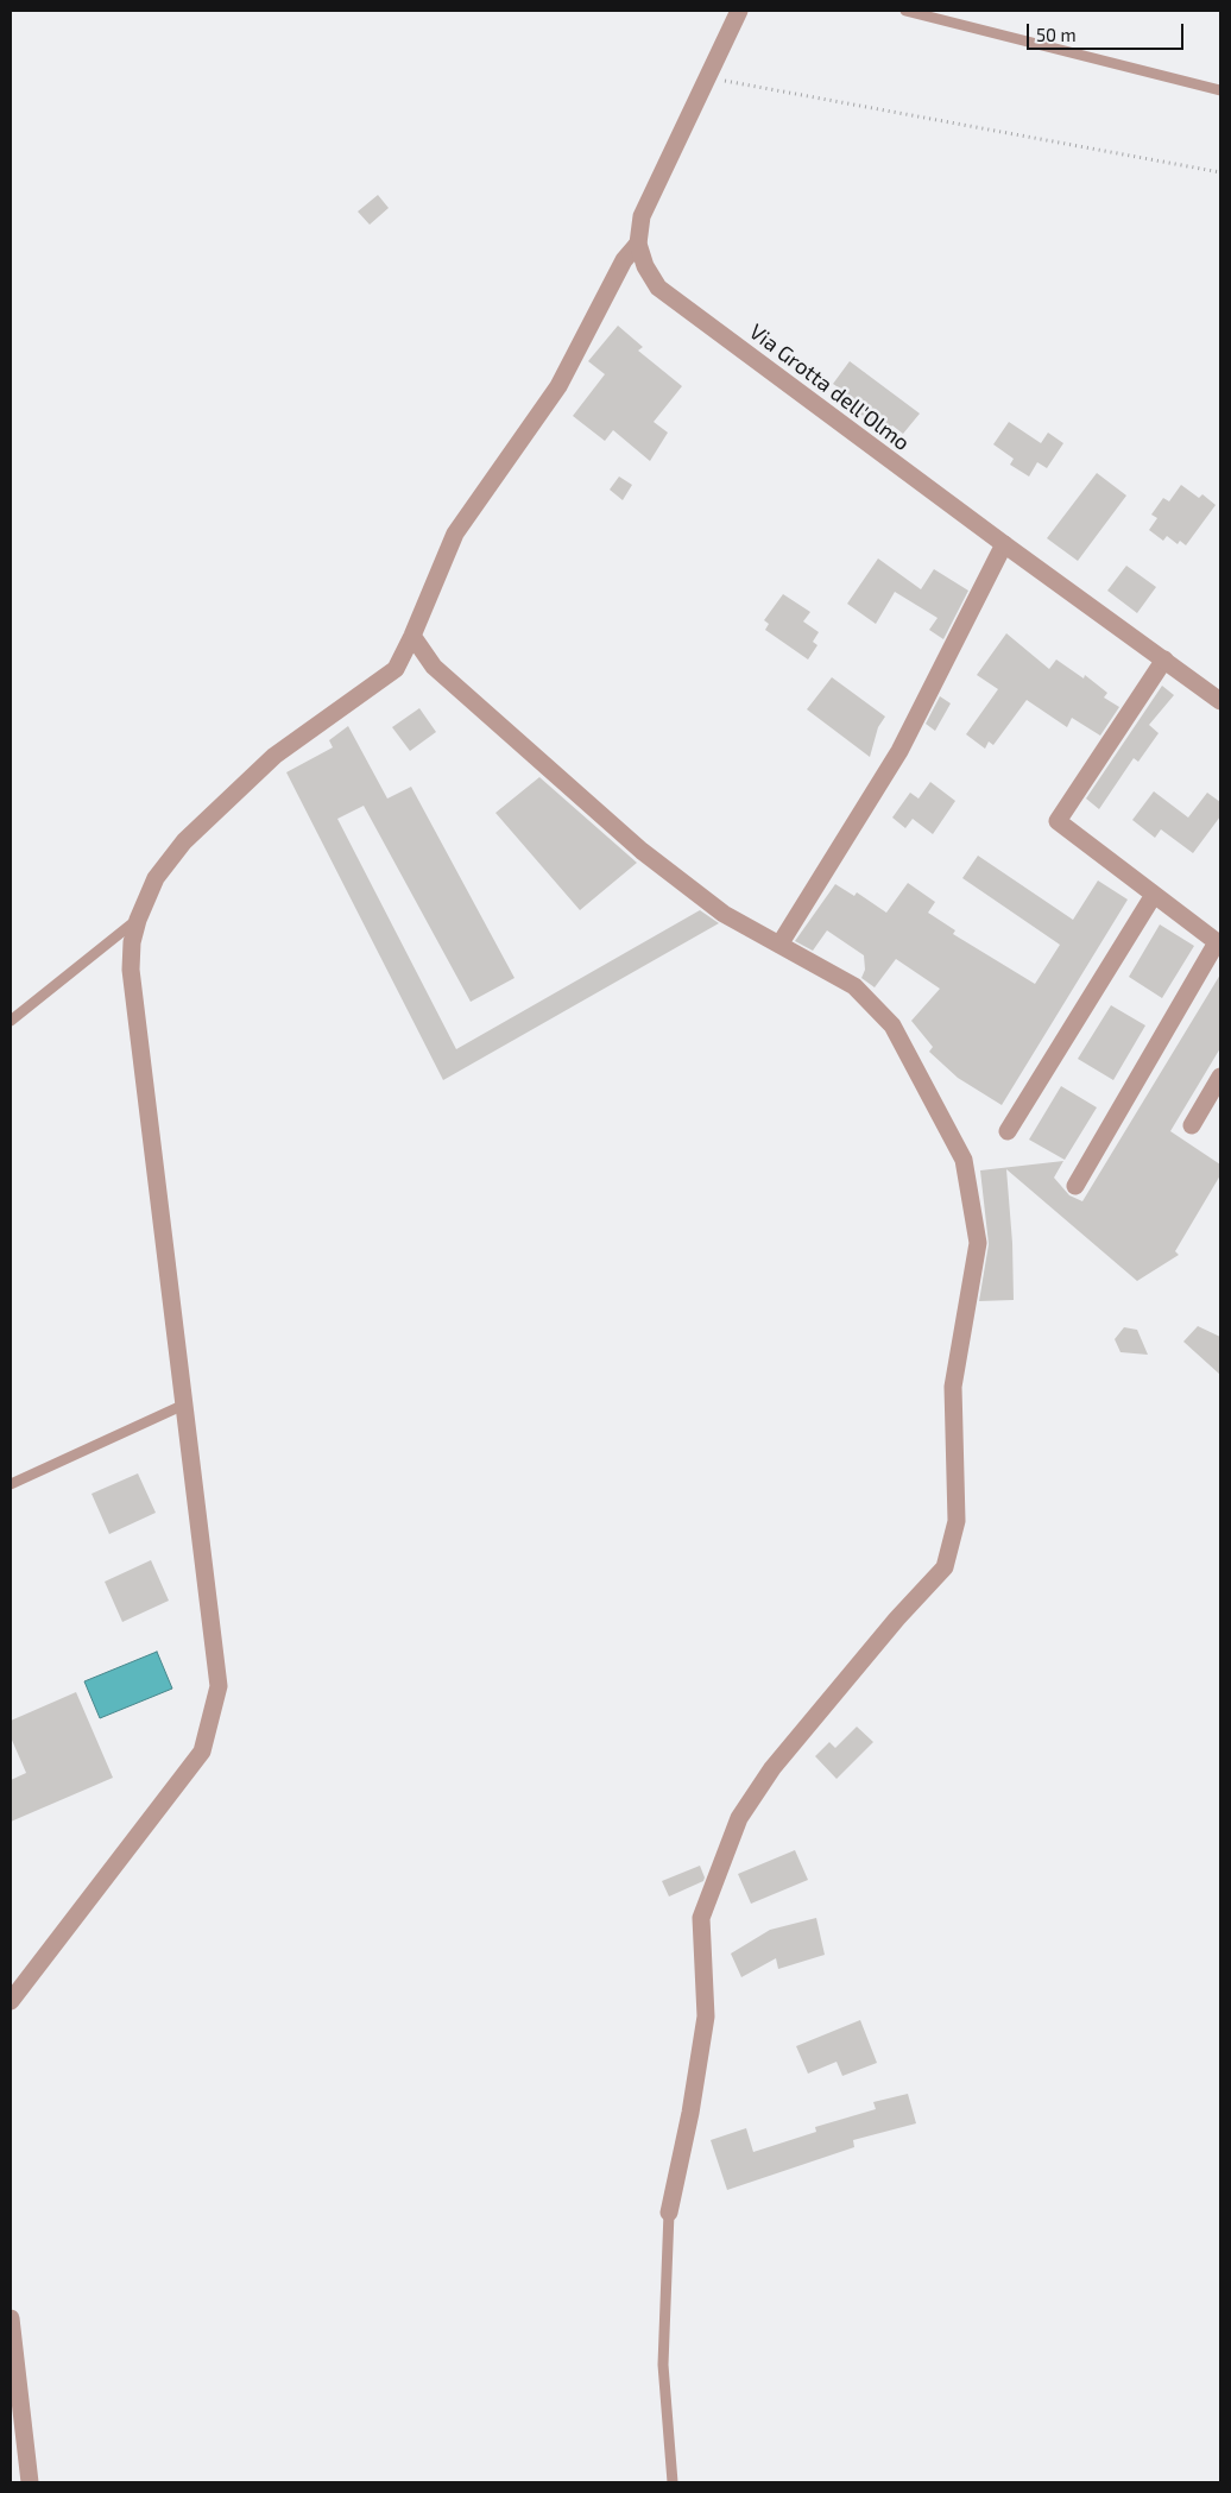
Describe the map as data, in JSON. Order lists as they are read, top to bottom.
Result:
{
  "streets": {
    "street": ["Via Grotta dell'Olmo"]
  },
  "scale_bar": "50 m"
}
